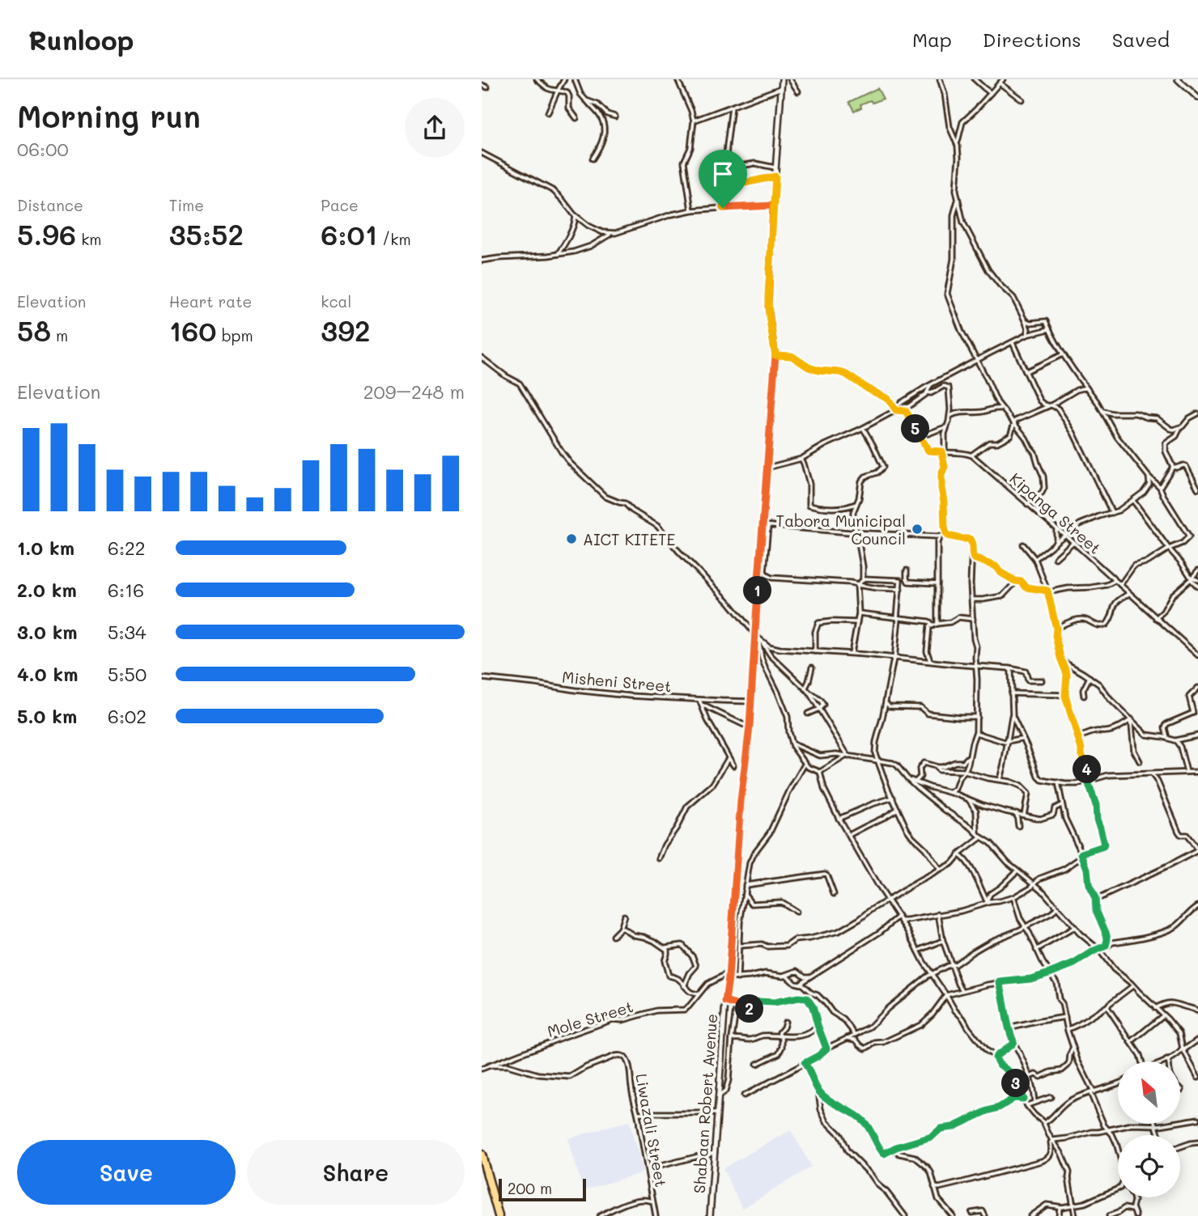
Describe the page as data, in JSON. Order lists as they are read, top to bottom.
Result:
{
  "streets": {
    "street": [
      "Kipanga Street",
      "Misheni Street",
      "Mole Street",
      "Shabaan Robert Avenue",
      "Liwazali Street"
    ]
  },
  "crossings": [
    ["Misheni Street", "Shabaan Robert Avenue"],
    ["Mole Street", "Shabaan Robert Avenue"],
    ["Mole Street", "Liwazali Street"]
  ],
  "places": ["Tabora Municipal Council", "AICT KITETE"],
  "scale_bar": "200 m",
  "north": "top left",
  "page": {
    "header": "Runloop",
    "nav": ["Map", "Directions", "Saved"],
    "heading": ["Morning run", "06:00"],
    "stats": [
      ["Distance", "5.96 km"],
      ["Time", "35:52"],
      ["Pace", "6:01 /km"],
      ["Elevation", "58 m"],
      ["Heart rate", "160 bpm"],
      ["kcal", "392"]
    ],
    "chart": ["Elevation", "209–248 m"],
    "pins": [
      "5",
      "1",
      "4",
      "2",
      "3"
    ],
    "list": [
      {
        "name": "1.0 km",
        "note": "6:22"
      },
      {
        "name": "2.0 km",
        "note": "6:16"
      },
      {
        "name": "3.0 km",
        "note": "5:34"
      },
      {
        "name": "4.0 km",
        "note": "5:50"
      },
      {
        "name": "5.0 km",
        "note": "6:02"
      }
    ],
    "buttons": ["Save", "Share"],
    "scale": "200 m"
  }
}
